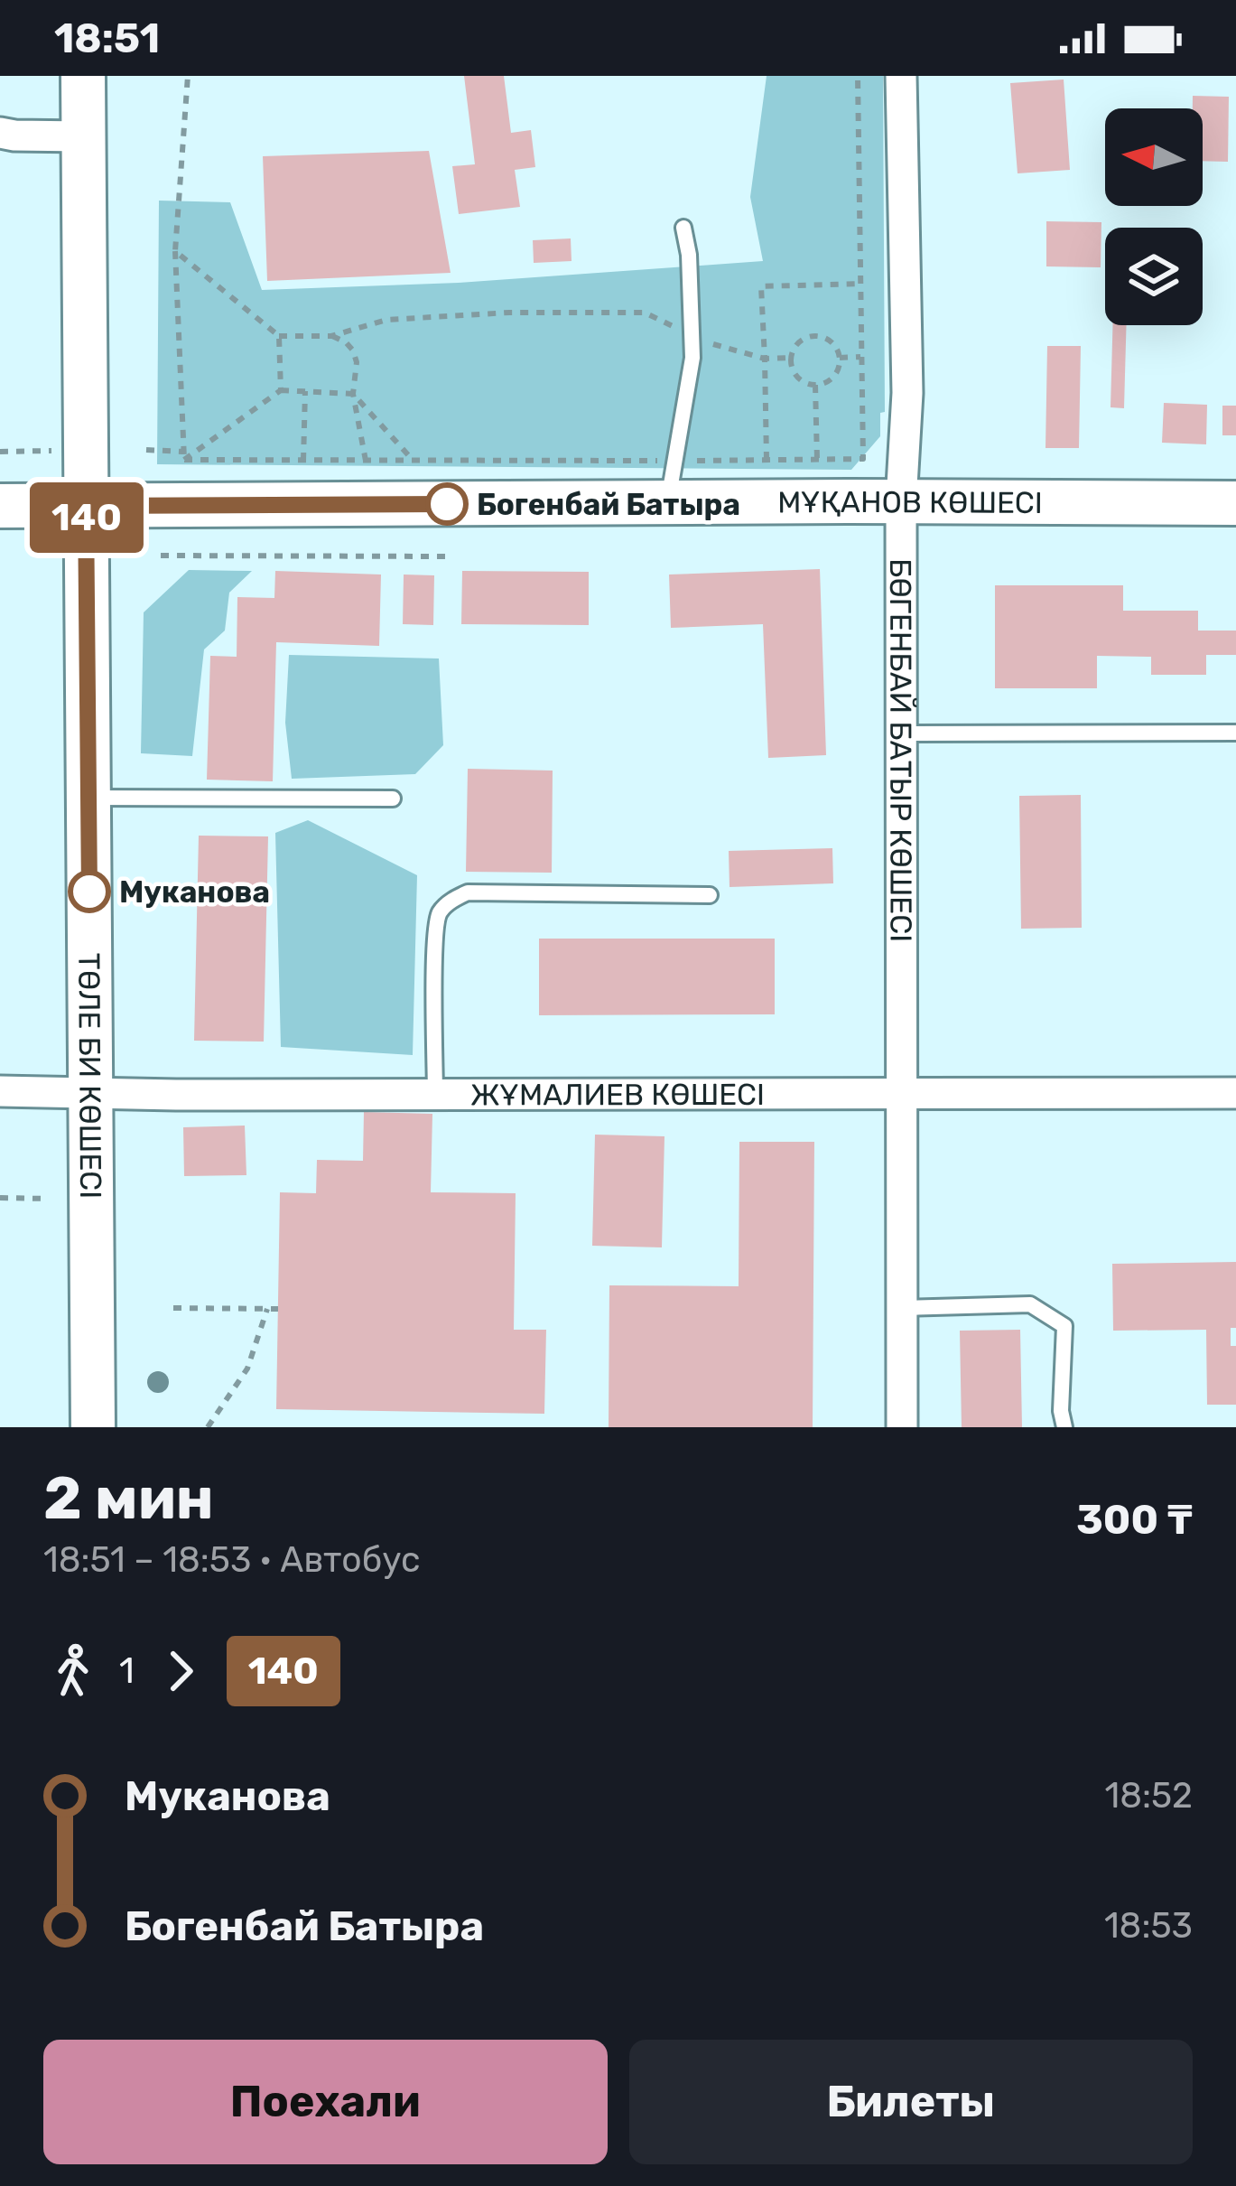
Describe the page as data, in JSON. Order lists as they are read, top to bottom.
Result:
{
  "streets": {
    "main road": ["МҰҚАНОВ КӨШЕСІ", "ТӨЛЕ БИ КӨШЕСІ"],
    "street": ["БӨГЕНБАЙ БАТЫР КӨШЕСІ", "ЖҰМАЛИЕВ КӨШЕСІ"]
  },
  "crossings": [
    ["МҰҚАНОВ КӨШЕСІ", "БӨГЕНБАЙ БАТЫР КӨШЕСІ"],
    ["МҰҚАНОВ КӨШЕСІ", "ТӨЛЕ БИ КӨШЕСІ"],
    ["БӨГЕНБАЙ БАТЫР КӨШЕСІ", "ЖҰМАЛИЕВ КӨШЕСІ"],
    ["ТӨЛЕ БИ КӨШЕСІ", "ЖҰМАЛИЕВ КӨШЕСІ"]
  ],
  "places": ["Богенбай Батыра", "Муканова"],
  "lines": ["bus line 140"],
  "north": "left",
  "page": {
    "status": "18:51",
    "on_map": "140",
    "heading": ["2 мин", "18:51 – 18:53 · Автобус", "300 ₸"],
    "legs": ["1", "140"],
    "list": [
      {
        "name": "Муканова",
        "value": "18:52"
      },
      {
        "name": "Богенбай Батыра",
        "value": "18:53"
      }
    ],
    "buttons": ["Поехали", "Билеты"]
  }
}
